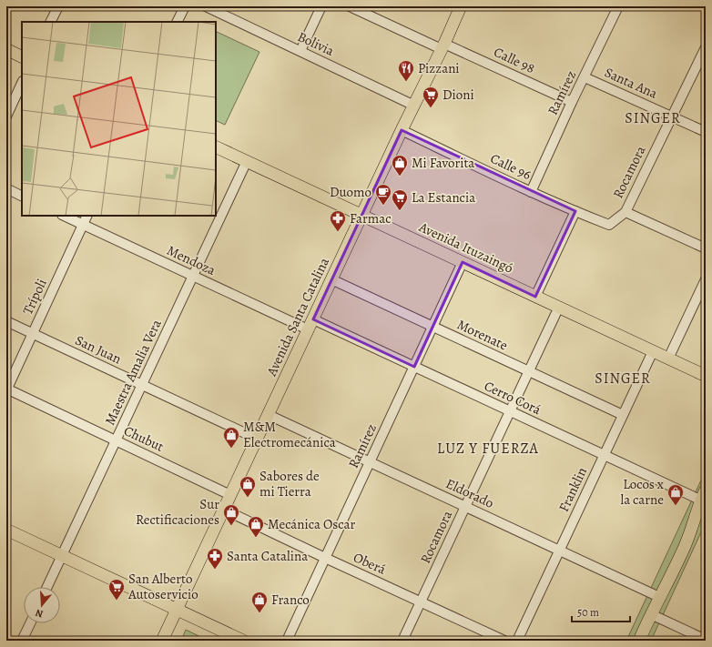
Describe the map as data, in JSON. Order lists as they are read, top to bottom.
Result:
{
  "streets": {
    "main road": ["Avenida Ituzaingó", "Avenida Santa Catalina"],
    "street": [
      "Bolivia",
      "Calle 98",
      "Santa Ana",
      "Ramírez",
      "Calle 96",
      "Rocamora",
      "Mendoza",
      "Trípoli",
      "Morenate",
      "San Juan",
      "Maestra Amalia Vera",
      "Cerro Corá",
      "Chubut",
      "Franklin",
      "Eldorado",
      "Oberá"
    ]
  },
  "crossings": [
    ["Bolivia", "Avenida Santa Catalina"],
    ["Calle 98", "Ramírez"],
    ["Calle 98", "Avenida Santa Catalina"],
    ["Santa Ana", "Ramírez"],
    ["Santa Ana", "Rocamora"],
    ["Ramírez", "Calle 96"],
    ["Ramírez", "Avenida Ituzaingó"],
    ["Ramírez", "Morenate"],
    ["Ramírez", "Cerro Corá"],
    ["Ramírez", "Eldorado"],
    ["Ramírez", "Oberá"],
    ["Calle 96", "Rocamora"],
    ["Calle 96", "Avenida Santa Catalina"],
    ["Rocamora", "Avenida Ituzaingó"],
    ["Rocamora", "Morenate"],
    ["Rocamora", "Cerro Corá"],
    ["Rocamora", "Eldorado"],
    ["Rocamora", "Oberá"],
    ["Avenida Ituzaingó", "Avenida Santa Catalina"],
    ["Avenida Ituzaingó", "Maestra Amalia Vera"],
    ["Avenida Ituzaingó", "Franklin"],
    ["Mendoza", "Trípoli"],
    ["Mendoza", "Avenida Santa Catalina"],
    ["Mendoza", "Maestra Amalia Vera"],
    ["Mendoza", "Cerro Corá"],
    ["Trípoli", "San Juan"],
    ["Trípoli", "Chubut"],
    ["Avenida Santa Catalina", "Morenate"],
    ["Avenida Santa Catalina", "San Juan"],
    ["Avenida Santa Catalina", "Cerro Corá"],
    ["Avenida Santa Catalina", "Chubut"],
    ["Avenida Santa Catalina", "Eldorado"],
    ["Avenida Santa Catalina", "Oberá"],
    ["Morenate", "Franklin"],
    ["San Juan", "Maestra Amalia Vera"],
    ["Maestra Amalia Vera", "Chubut"],
    ["Cerro Corá", "Franklin"],
    ["Franklin", "Eldorado"]
  ],
  "districts": ["SINGER", "SINGER", "LUZ Y FUERZA"],
  "places": {
    "restaurant": ["Pizzani"],
    "supermarket": ["Dioni", "La Estancia", "San Alberto Autoservicio"],
    "shop": [
      "Mi Favorita",
      "M&M Electromecánica",
      "Sabores de mi Tierra",
      "Locos x la carne",
      "Sur Rectificaciones",
      "Mecánica Oscar",
      "Franco"
    ],
    "cafe": ["Duomo"],
    "pharmacy": ["Farmac", "Santa Catalina"]
  },
  "scale_bar": "50 m",
  "north": "bottom"
}
